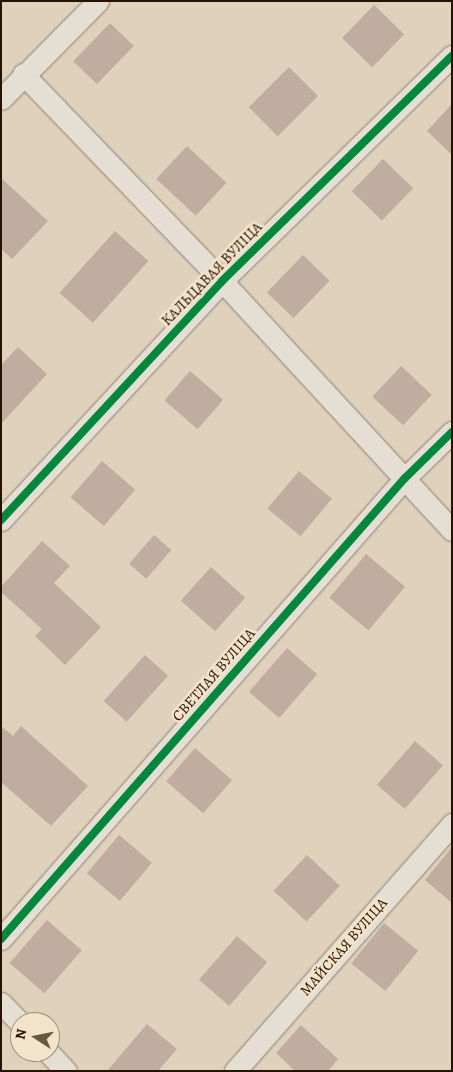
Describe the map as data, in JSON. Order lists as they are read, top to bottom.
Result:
{
  "streets": {
    "street": ["КАЛЬЦАВАЯ ВУЛІЦА", "СВЕТЛАЯ ВУЛІЦА", "МАЙСКАЯ ВУЛІЦА"]
  },
  "north": "left"
}
